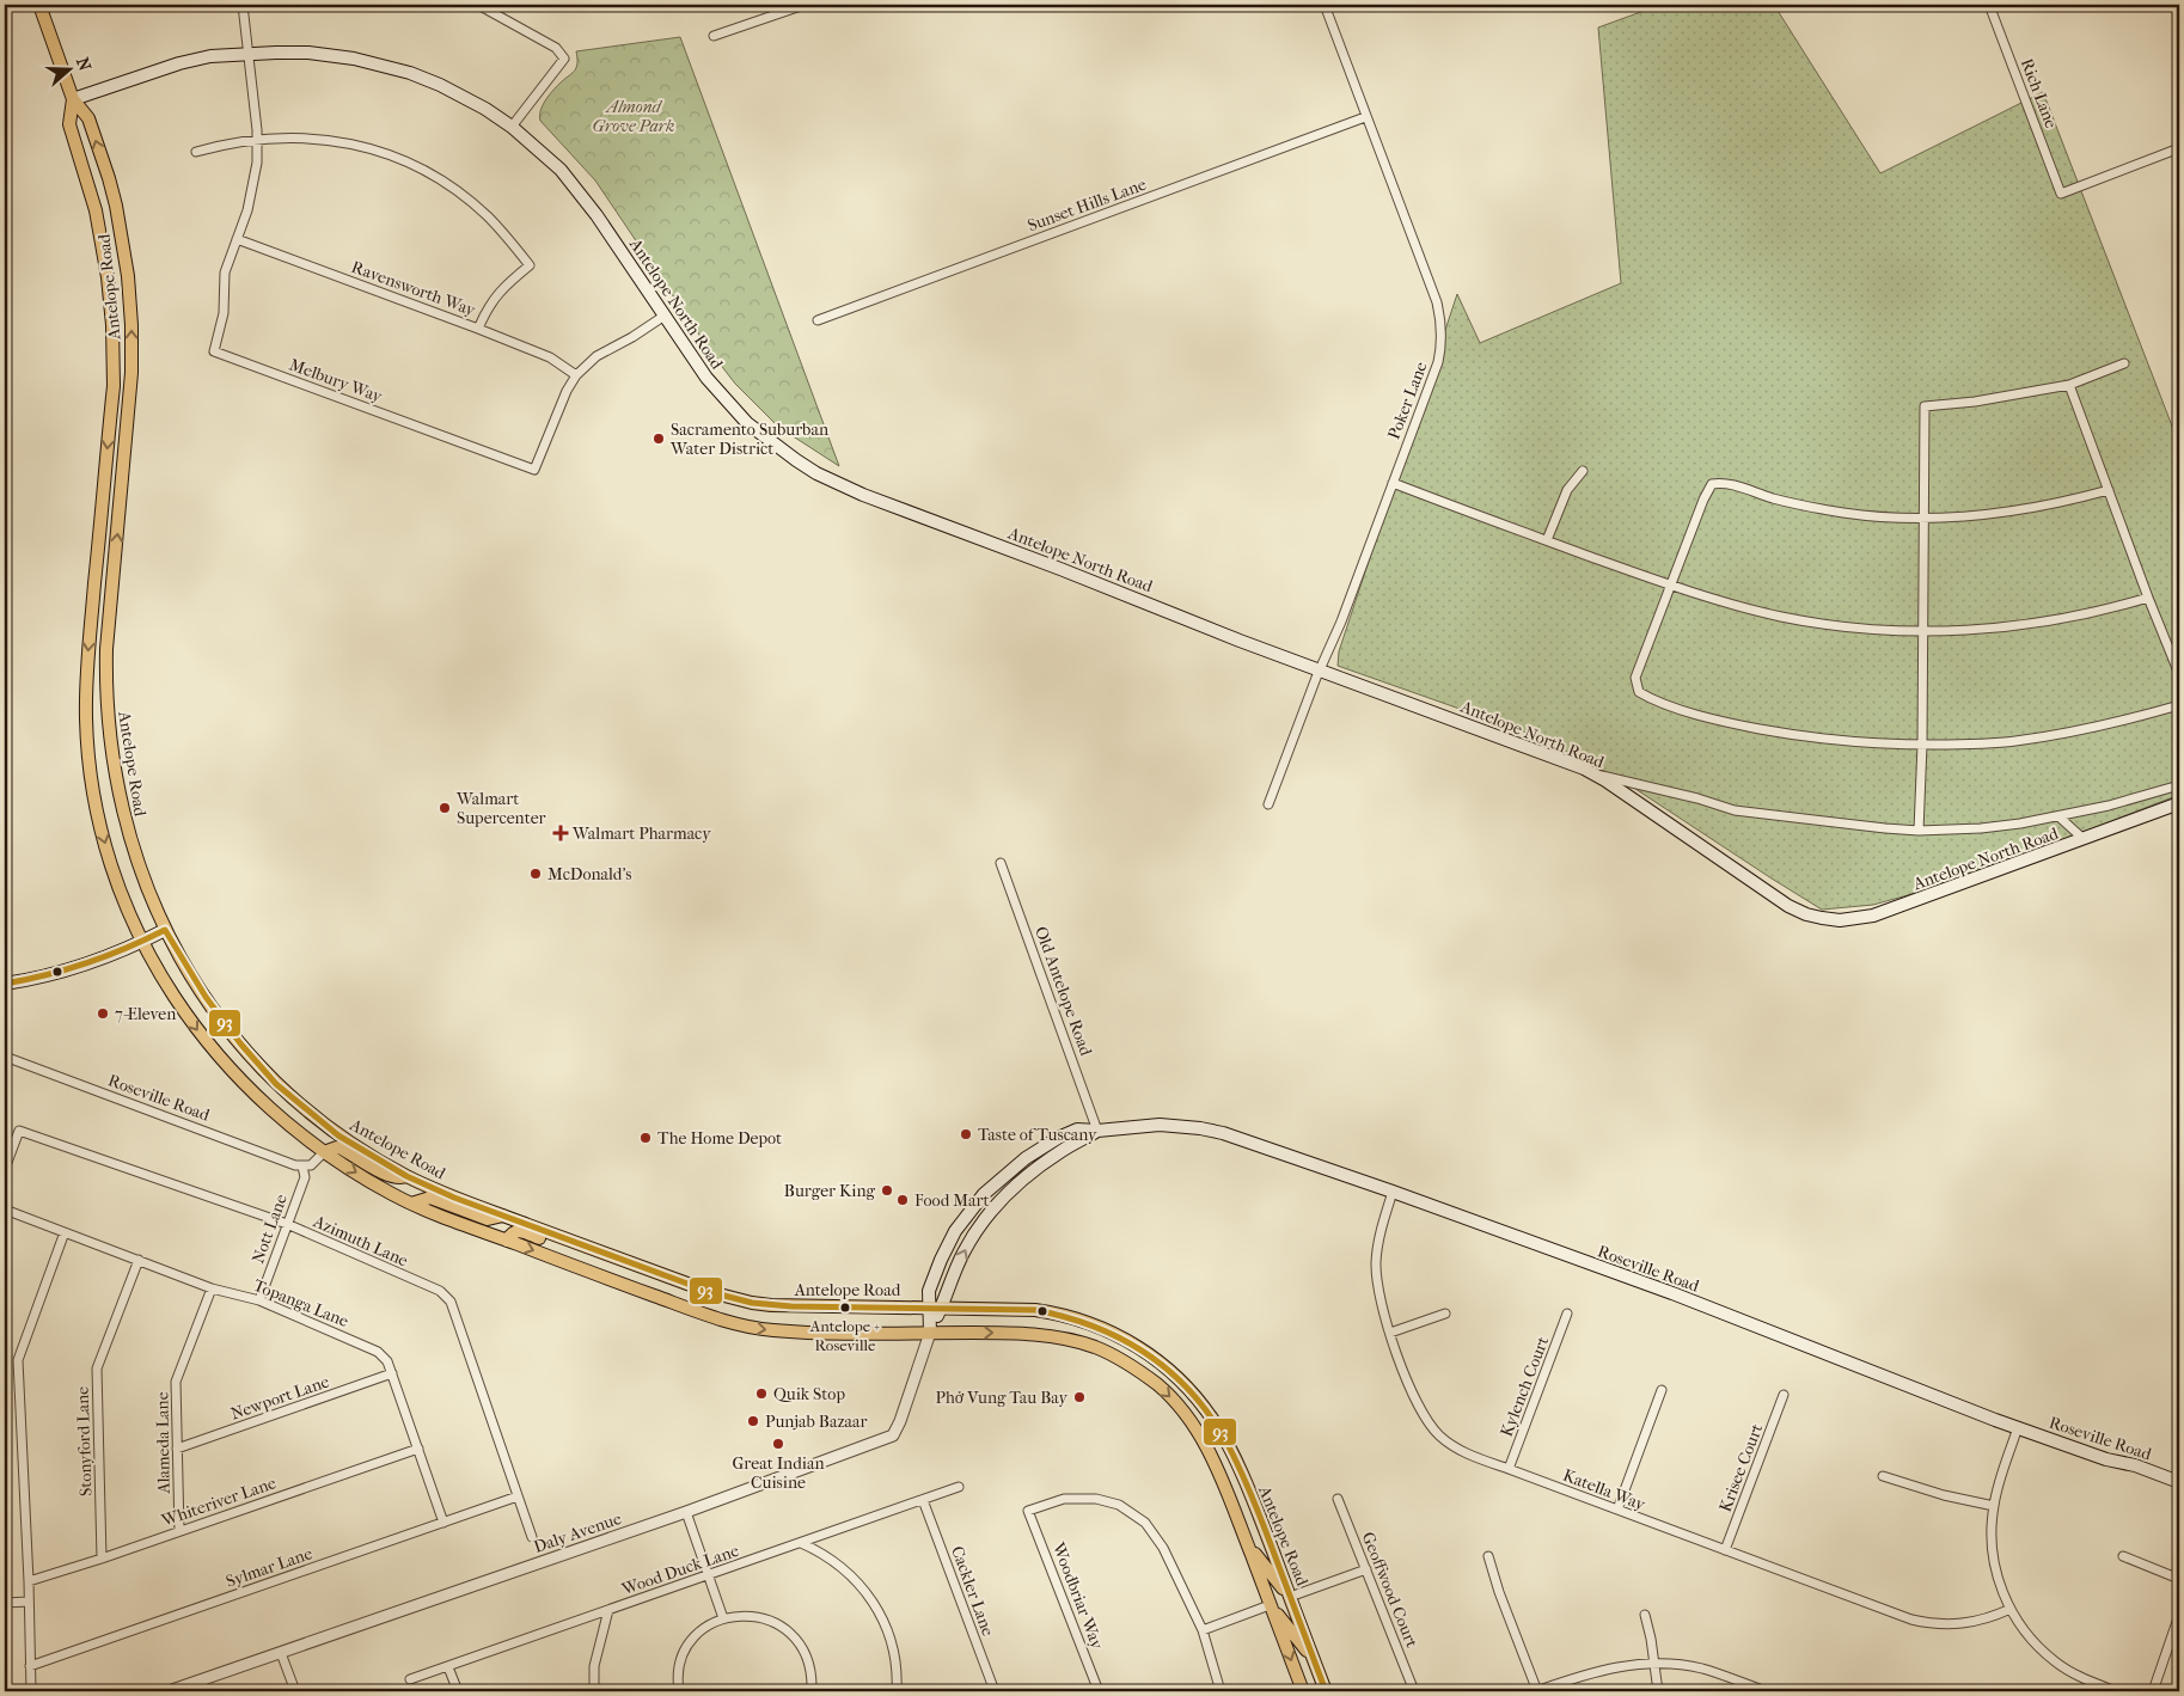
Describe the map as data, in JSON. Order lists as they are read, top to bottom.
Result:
{
  "streets": {
    "main road": ["Antelope Road", "Antelope North Road", "Roseville Road"],
    "street": [
      "Rich Lane",
      "Sunset Hills Lane",
      "Ravensworth Way",
      "Melbury Way",
      "Poker Lane",
      "Old Antelope Road",
      "Nott Lane",
      "Azimuth Lane",
      "Topanga Lane",
      "Kylench Court",
      "Newport Lane",
      "Stonyford Lane",
      "Alameda Lane",
      "Krisee Court",
      "Katella Way",
      "Whiteriver Lane",
      "Daly Avenue",
      "Sylmar Lane",
      "Wood Duck Lane",
      "Geoffwood Court",
      "Cackler Lane",
      "Woodbriar Way"
    ]
  },
  "crossings": [
    ["Sunset Hills Lane", "Poker Lane"],
    ["Antelope Road", "Antelope North Road"],
    ["Antelope Road", "Roseville Road"],
    ["Antelope Road", "Daly Avenue"],
    ["Ravensworth Way", "Melbury Way"],
    ["Antelope North Road", "Melbury Way"],
    ["Antelope North Road", "Poker Lane"],
    ["Old Antelope Road", "Roseville Road"],
    ["Roseville Road", "Nott Lane"],
    ["Roseville Road", "Katella Way"],
    ["Roseville Road", "Daly Avenue"],
    ["Nott Lane", "Azimuth Lane"],
    ["Nott Lane", "Topanga Lane"],
    ["Azimuth Lane", "Sylmar Lane"],
    ["Topanga Lane", "Newport Lane"],
    ["Topanga Lane", "Stonyford Lane"],
    ["Topanga Lane", "Alameda Lane"],
    ["Topanga Lane", "Whiteriver Lane"],
    ["Topanga Lane", "Sylmar Lane"],
    ["Kylench Court", "Katella Way"],
    ["Newport Lane", "Alameda Lane"],
    ["Stonyford Lane", "Whiteriver Lane"],
    ["Alameda Lane", "Whiteriver Lane"],
    ["Krisee Court", "Katella Way"],
    ["Wood Duck Lane", "Cackler Lane"]
  ],
  "parks": ["Almond Grove Park"],
  "places": {
    "other": [
      "Sacramento Suburban Water District",
      "Walmart Supercenter",
      "McDonald's",
      "7-Eleven",
      "Taste of Tuscany",
      "The Home Depot",
      "Burger King",
      "Food Mart",
      "Antelope + Roseville",
      "Quik Stop",
      "Phở Vung Tau Bay",
      "Punjab Bazaar",
      "Great Indian Cuisine"
    ],
    "health": ["Walmart Pharmacy"]
  },
  "lines": ["transit line 93"],
  "north": "right"
}
